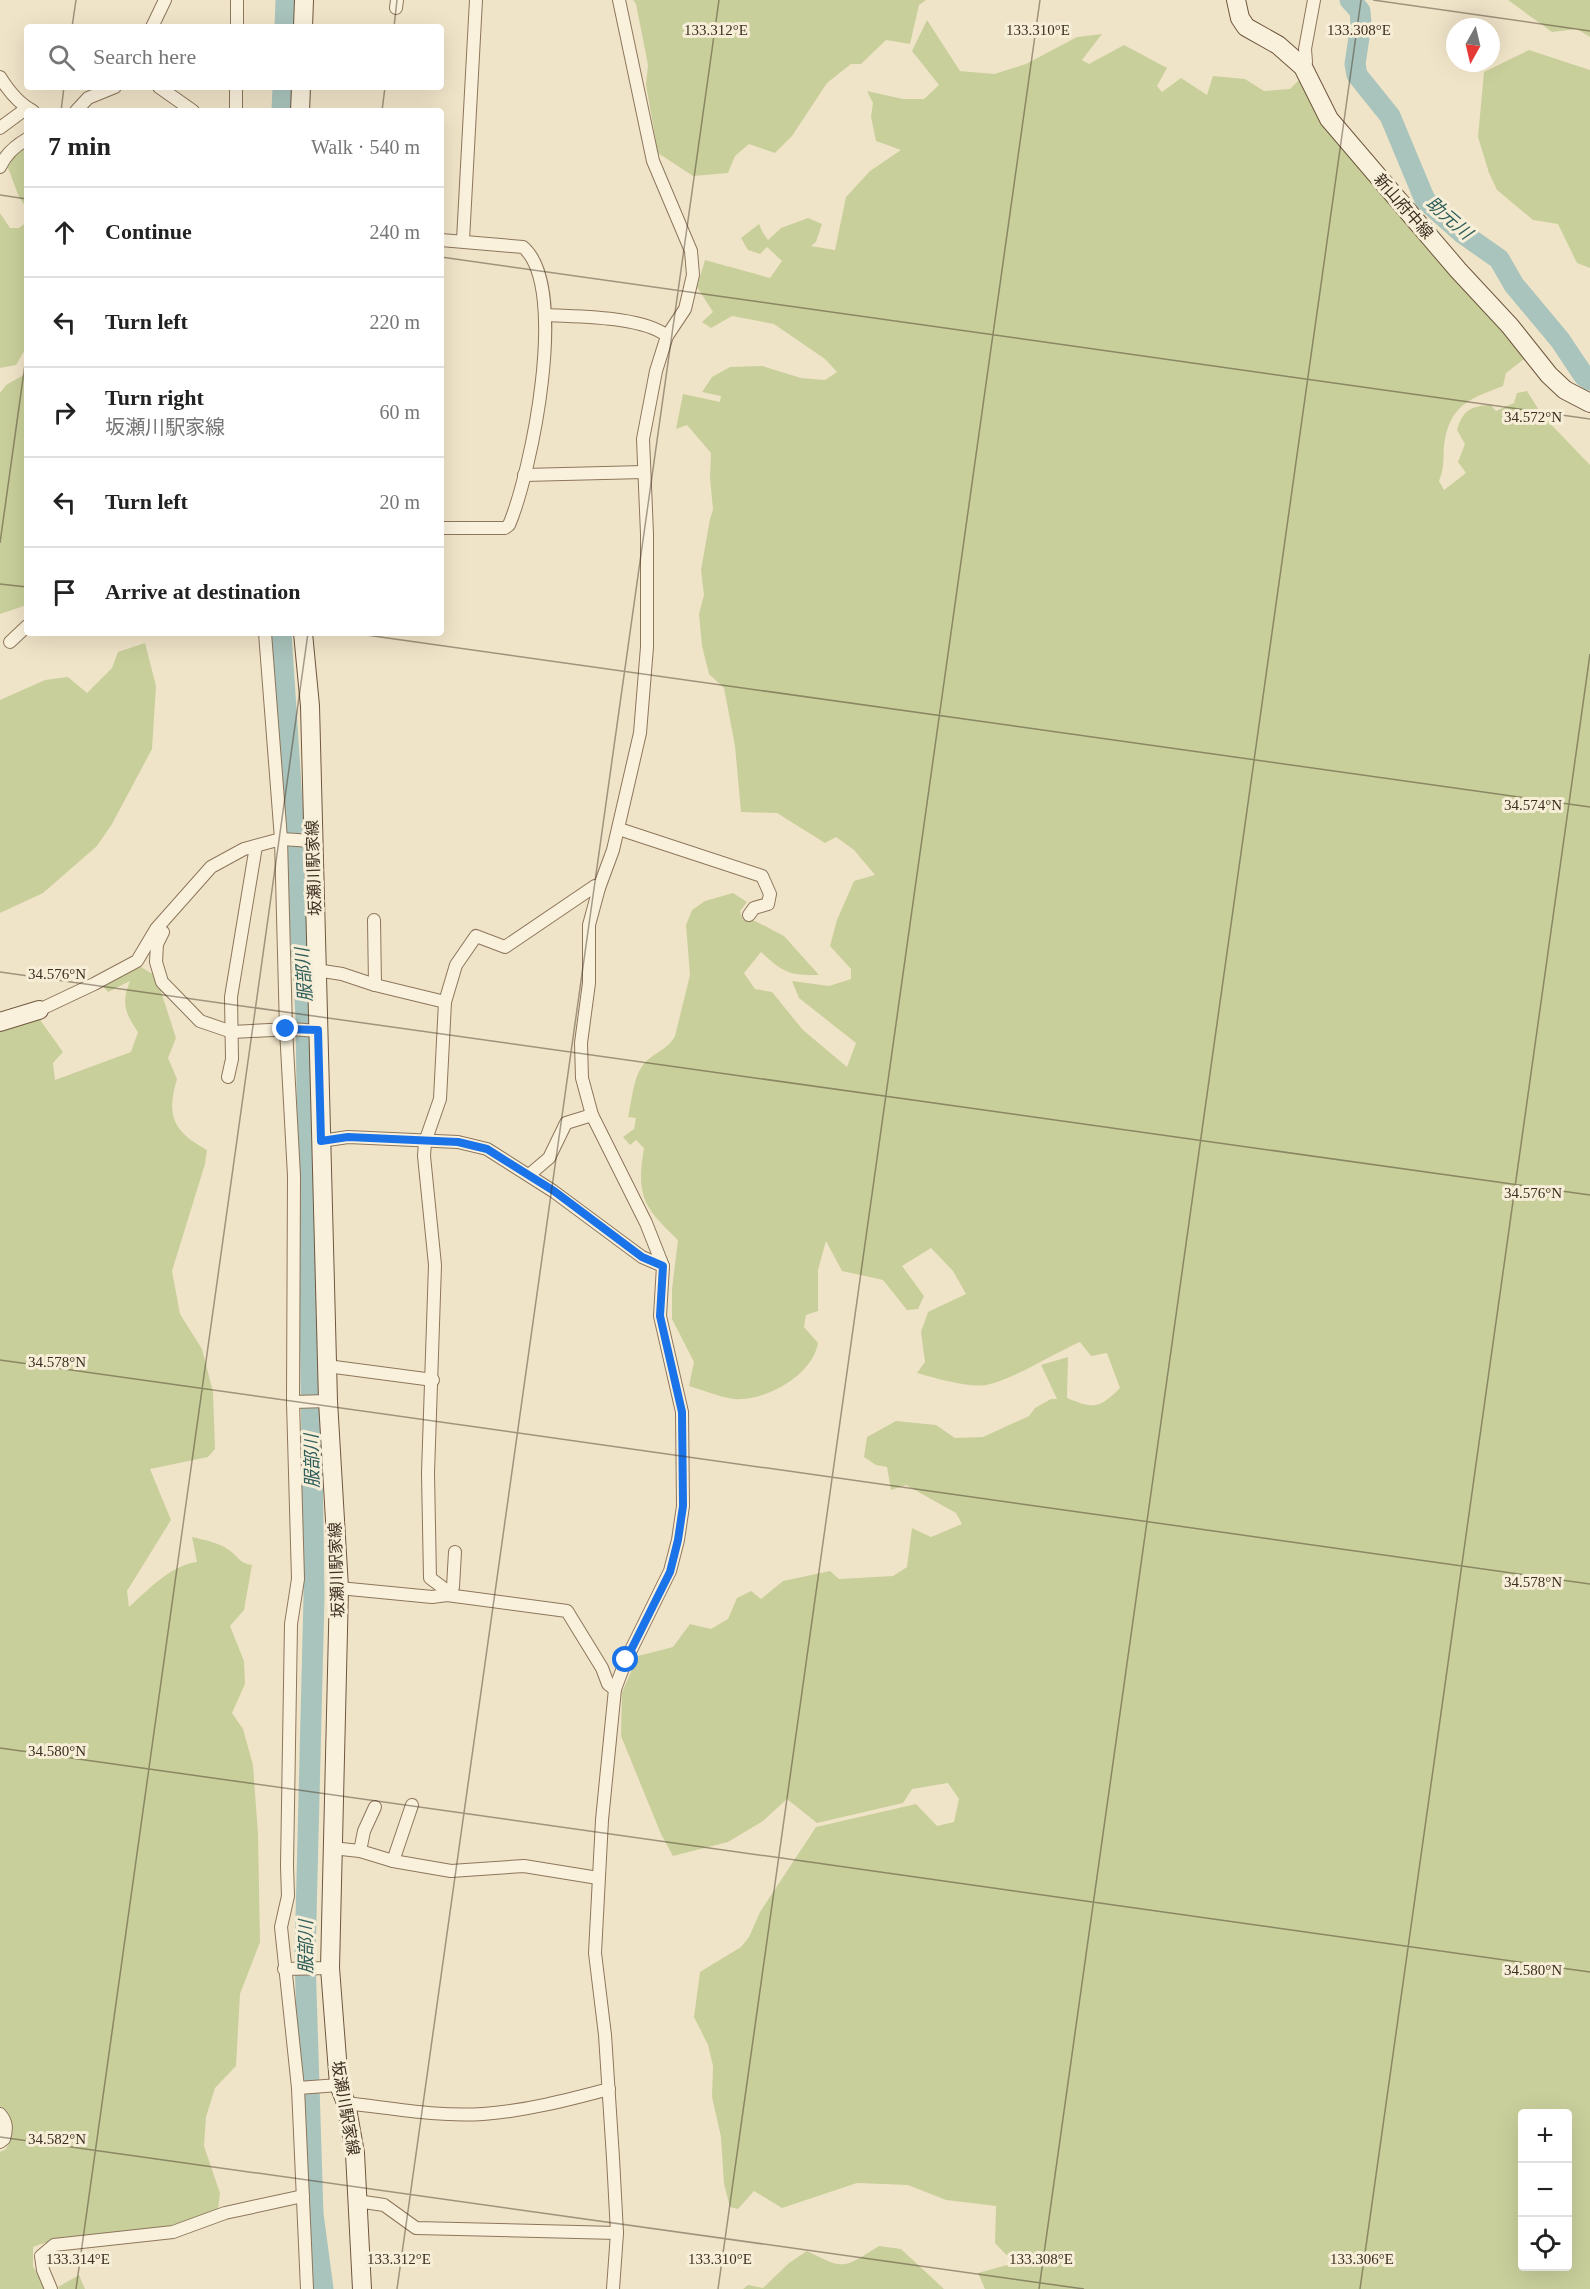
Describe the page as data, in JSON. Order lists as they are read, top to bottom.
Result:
{
  "streets": {
    "main road": ["新山府中線", "坂瀬川駅家線"]
  },
  "water": ["助元川", "服部川"],
  "north": "bottom",
  "page": {
    "search": "Search here",
    "heading": ["7 min", "Walk · 540 m"],
    "list": [
      ["Continue", "240 m"],
      ["Turn left", "220 m"],
      ["Turn right", "坂瀬川駅家線", "60 m"],
      ["Turn left", "20 m"],
      "Arrive at destination"
    ],
    "map_buttons": ["+", "−"]
  },
  "coordinates": [
    "133.312°E",
    "133.310°E",
    "133.308°E",
    "34.572°N",
    "34.574°N",
    "34.576°N",
    "34.578°N",
    "34.580°N",
    "34.582°N",
    "133.314°E",
    "133.306°E"
  ]
}
